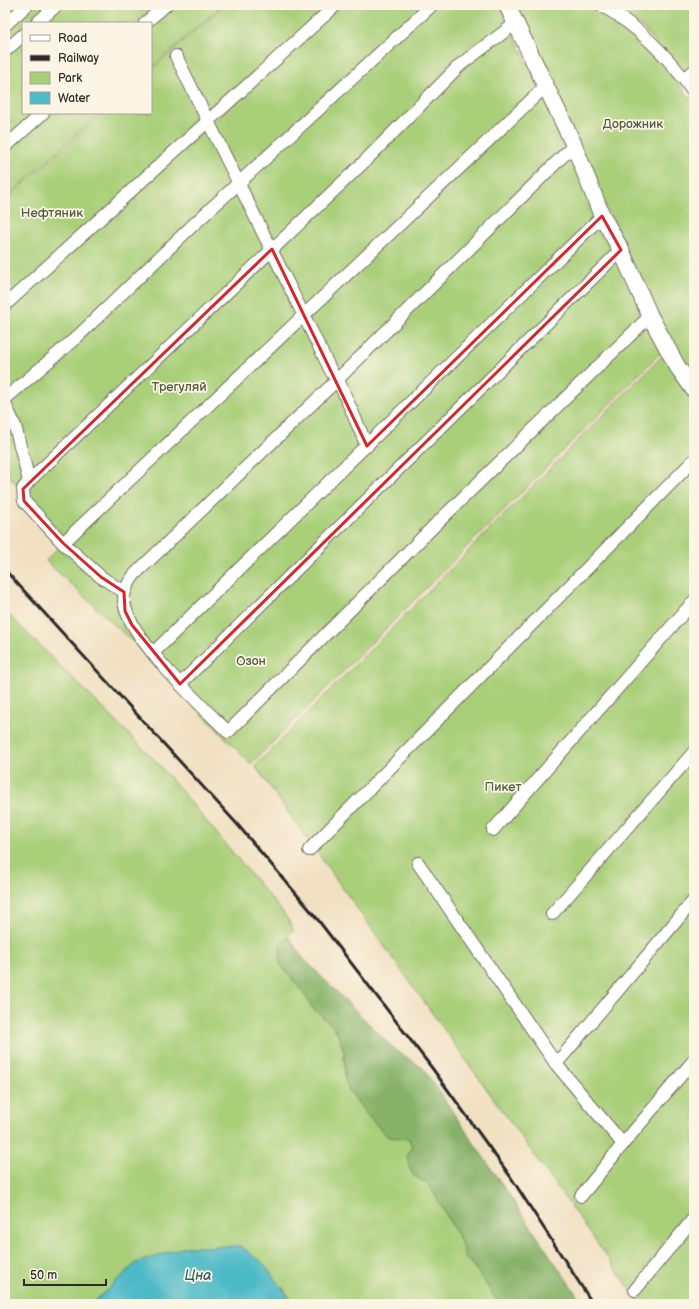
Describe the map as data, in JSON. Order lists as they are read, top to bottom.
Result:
{
  "water": ["Цна"],
  "parks": [
    "Дорожник",
    "Нефтяник",
    "Трегуляй",
    "Озон",
    "Пикет"
  ],
  "legend": [
    "Road",
    "Railway",
    "Park",
    "Water"
  ],
  "scale_bar": "50 m"
}
